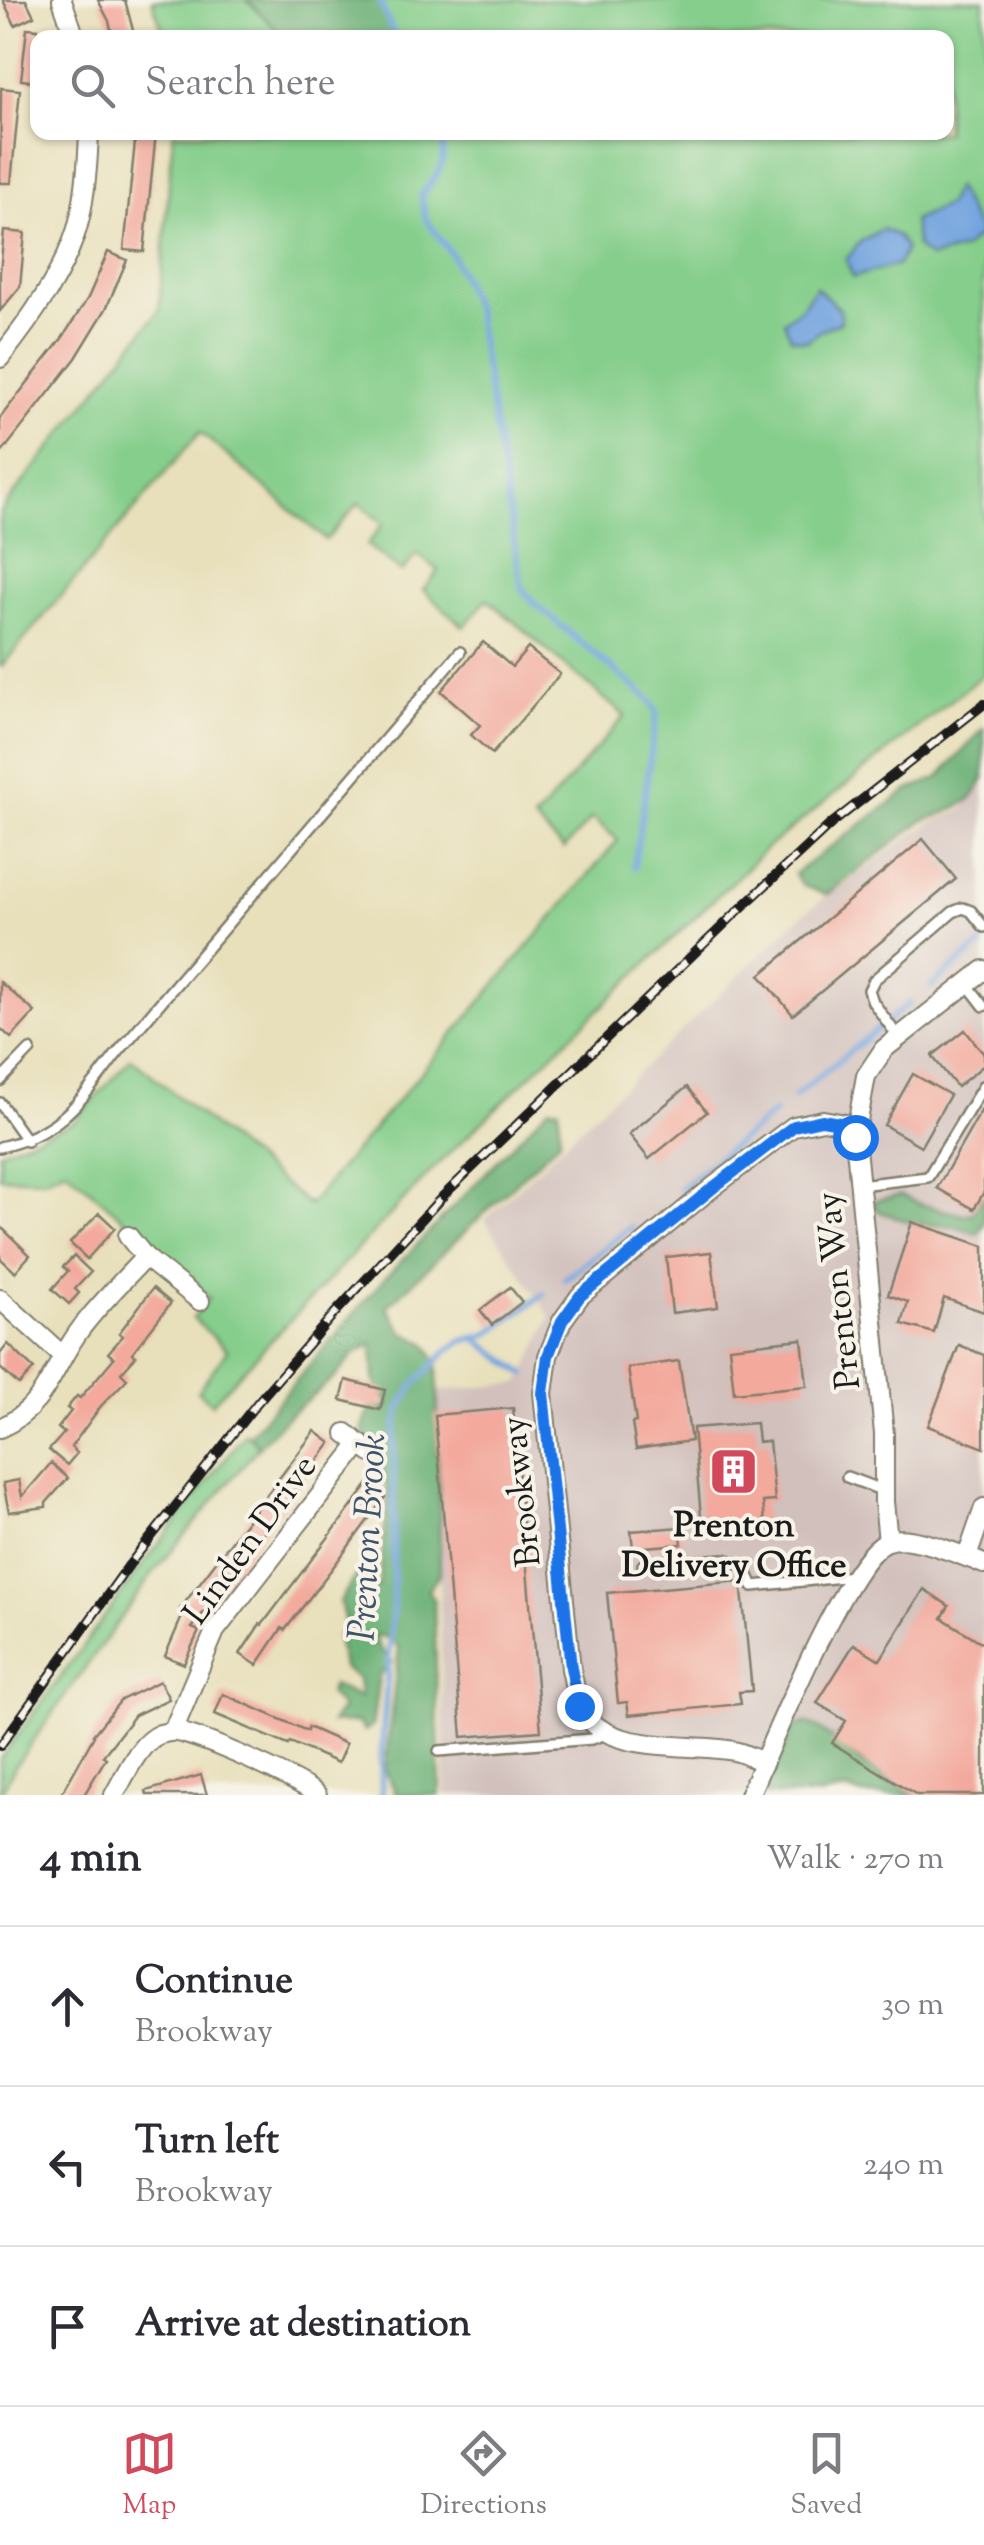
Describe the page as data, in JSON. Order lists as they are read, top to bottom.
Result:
{
  "streets": {
    "street": ["Prenton Way", "Brookway", "Linden Drive"]
  },
  "crossings": [
    ["Prenton Way", "Brookway"]
  ],
  "water": ["Prenton Brook"],
  "places": {
    "building": ["Prenton Delivery Office"]
  },
  "page": {
    "search": "Search here",
    "heading": ["4 min", "Walk · 270 m"],
    "list": [
      ["Continue", "Brookway", "30 m"],
      ["Turn left", "Brookway", "240 m"],
      "Arrive at destination"
    ],
    "nav": ["Map", "Directions", "Saved"]
  }
}
